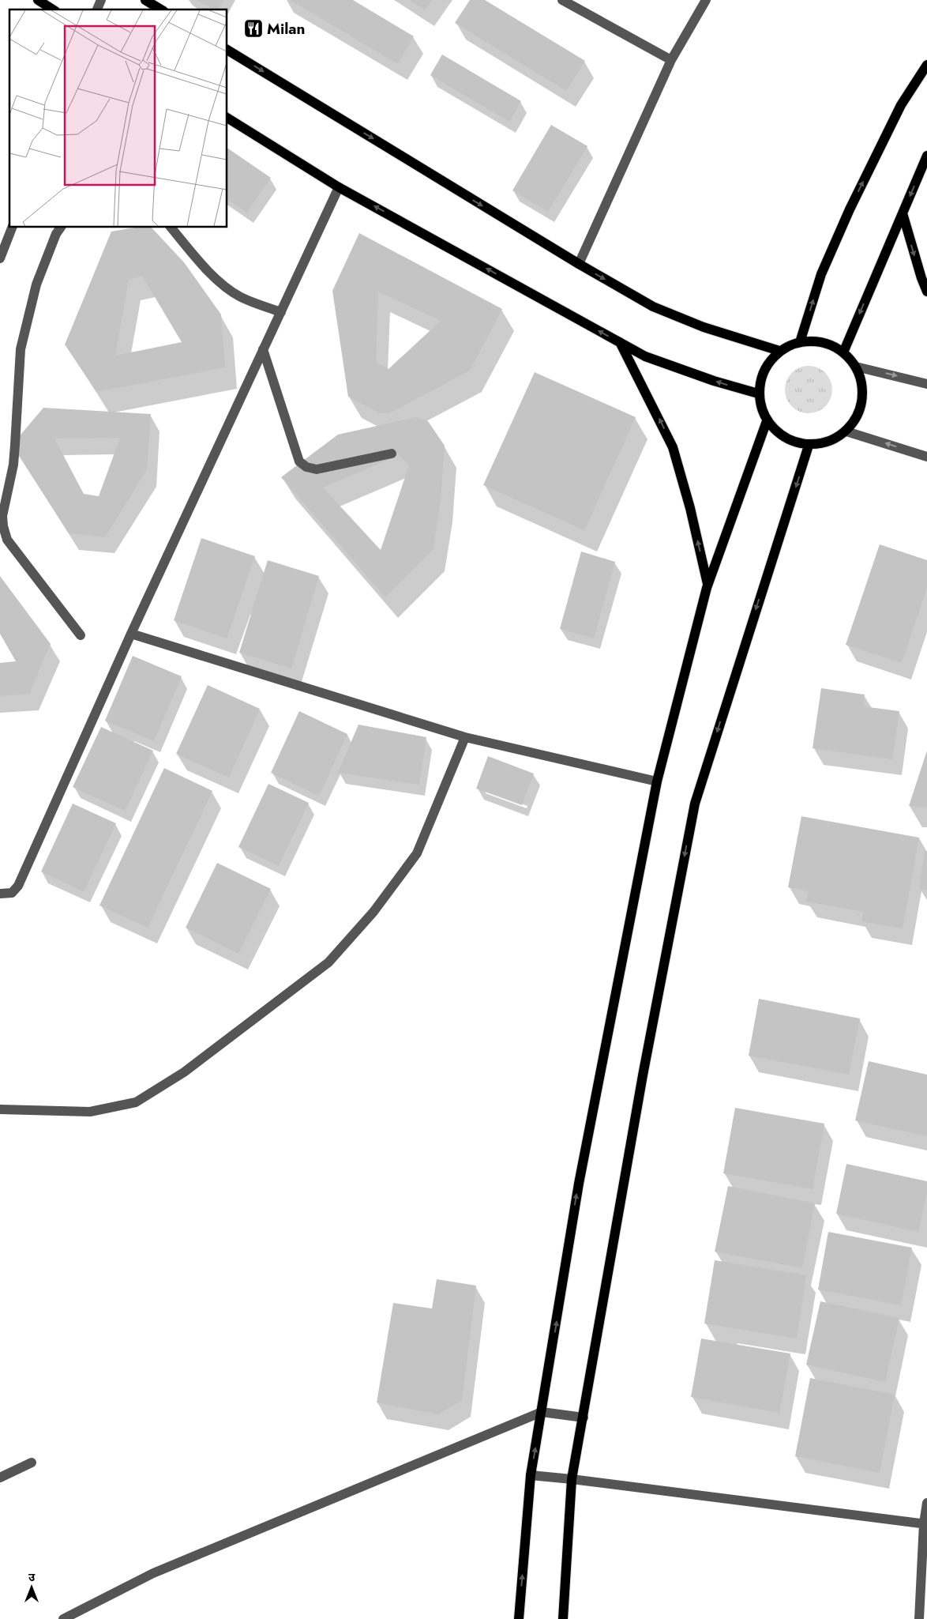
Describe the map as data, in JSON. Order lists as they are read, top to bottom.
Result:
{
  "places": {
    "restaurant": ["Milan"]
  },
  "north": "top"
}
